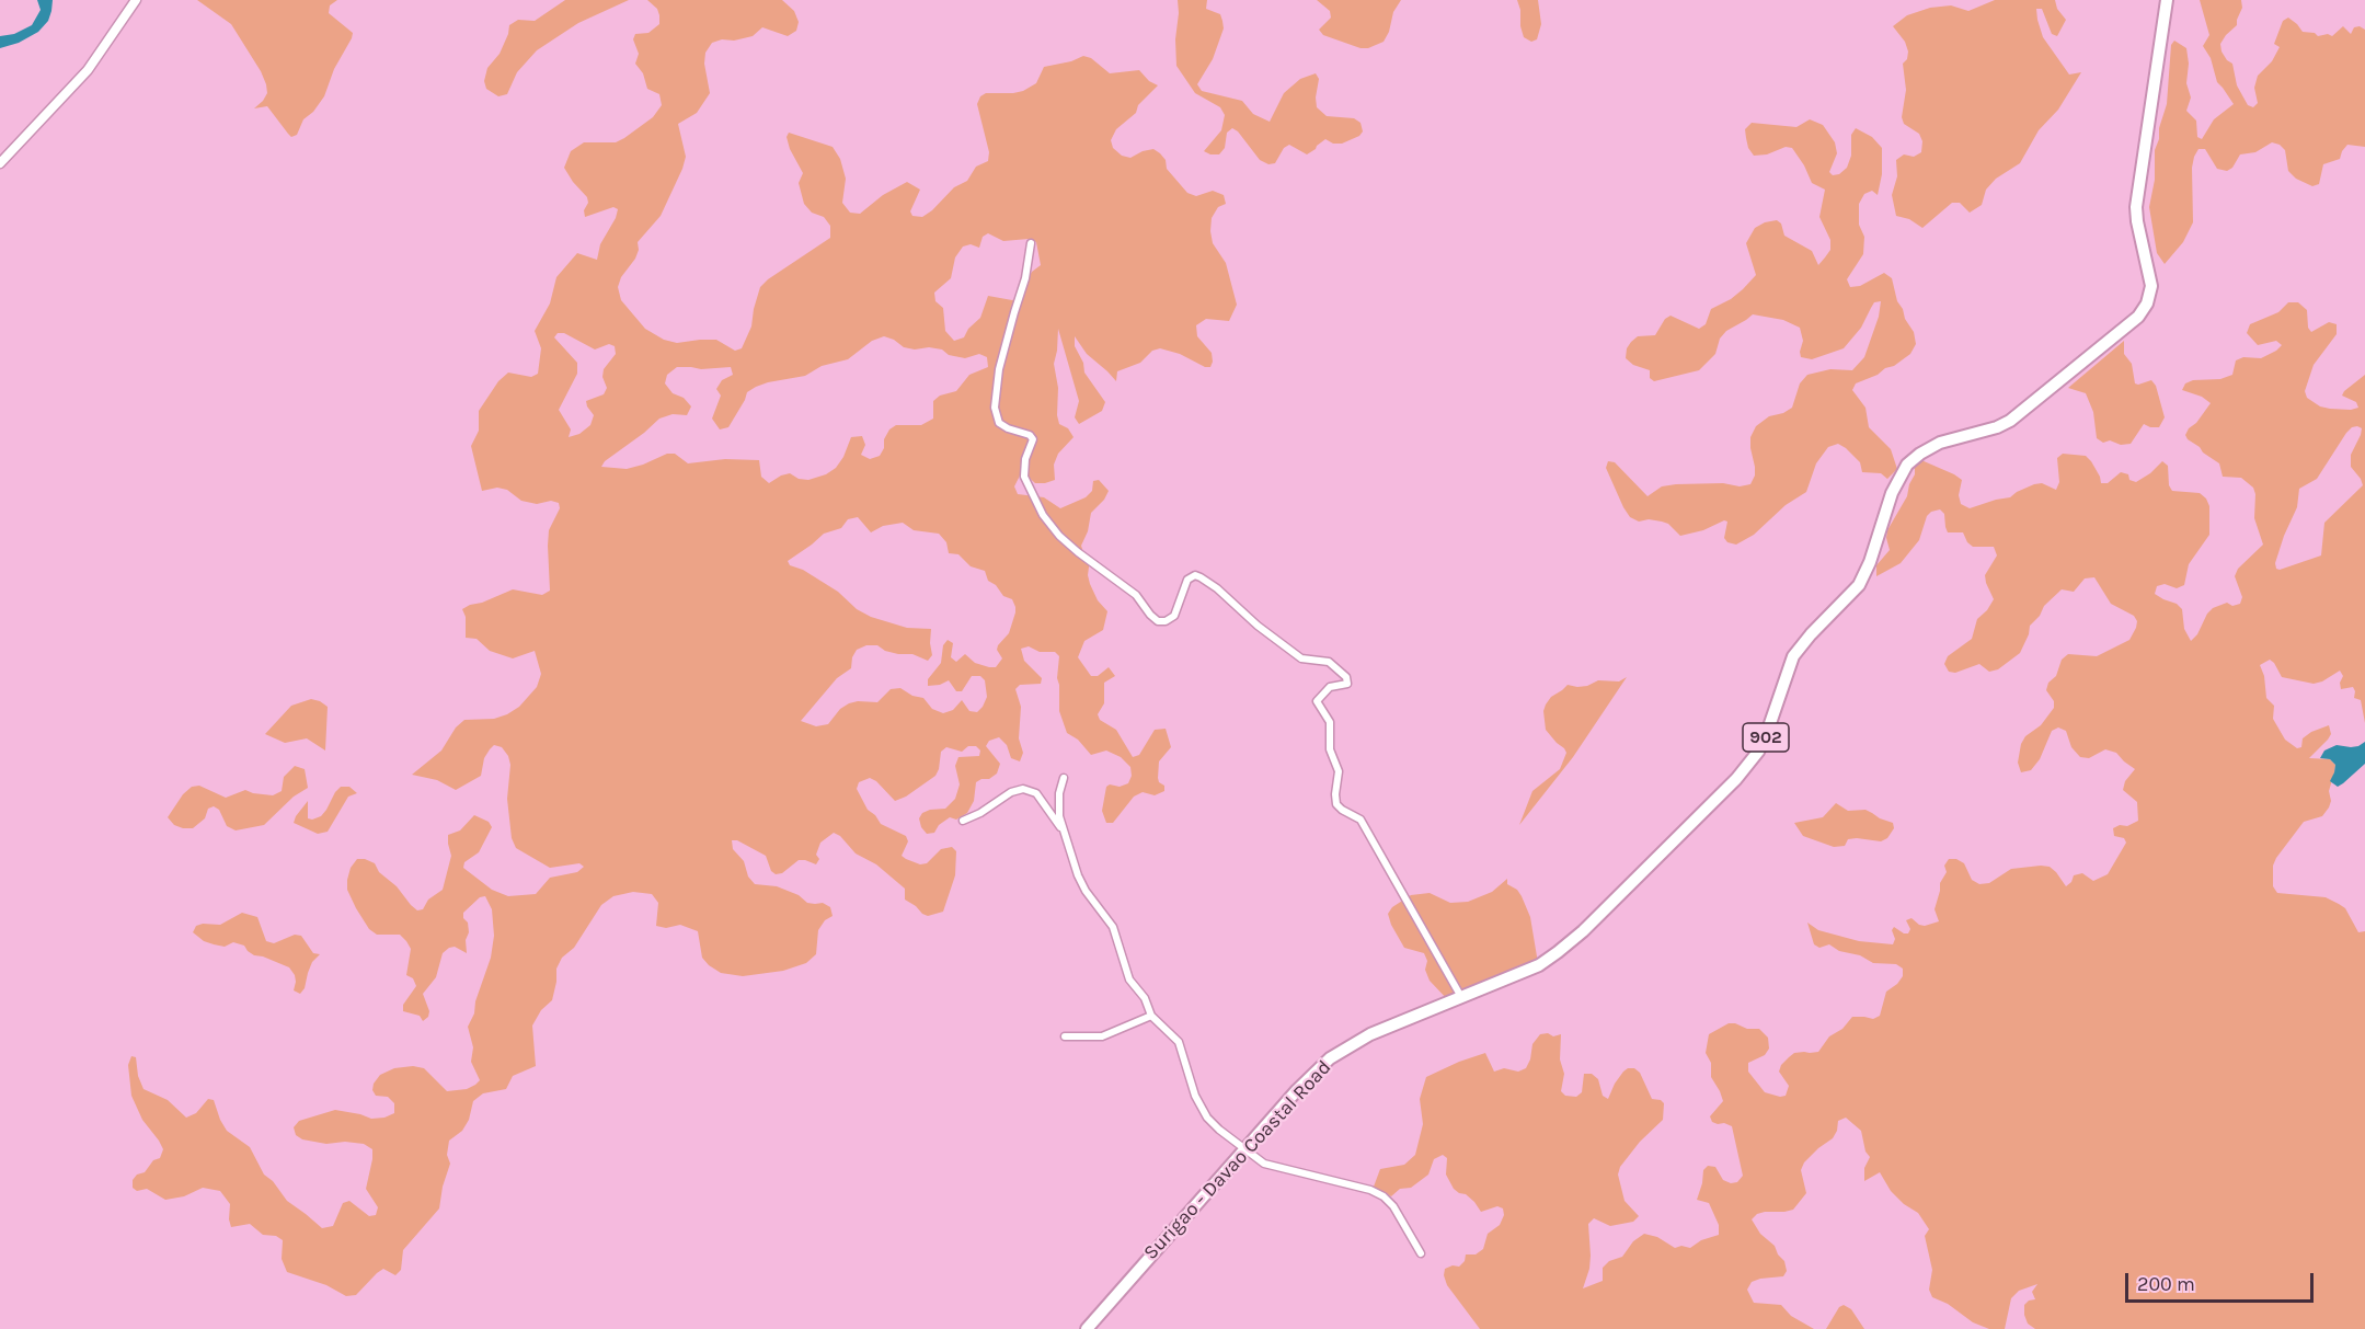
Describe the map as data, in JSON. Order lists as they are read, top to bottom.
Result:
{
  "streets": {
    "highway": ["902", "Surigao - Davao Coastal Road"]
  },
  "scale_bar": "200 m"
}
